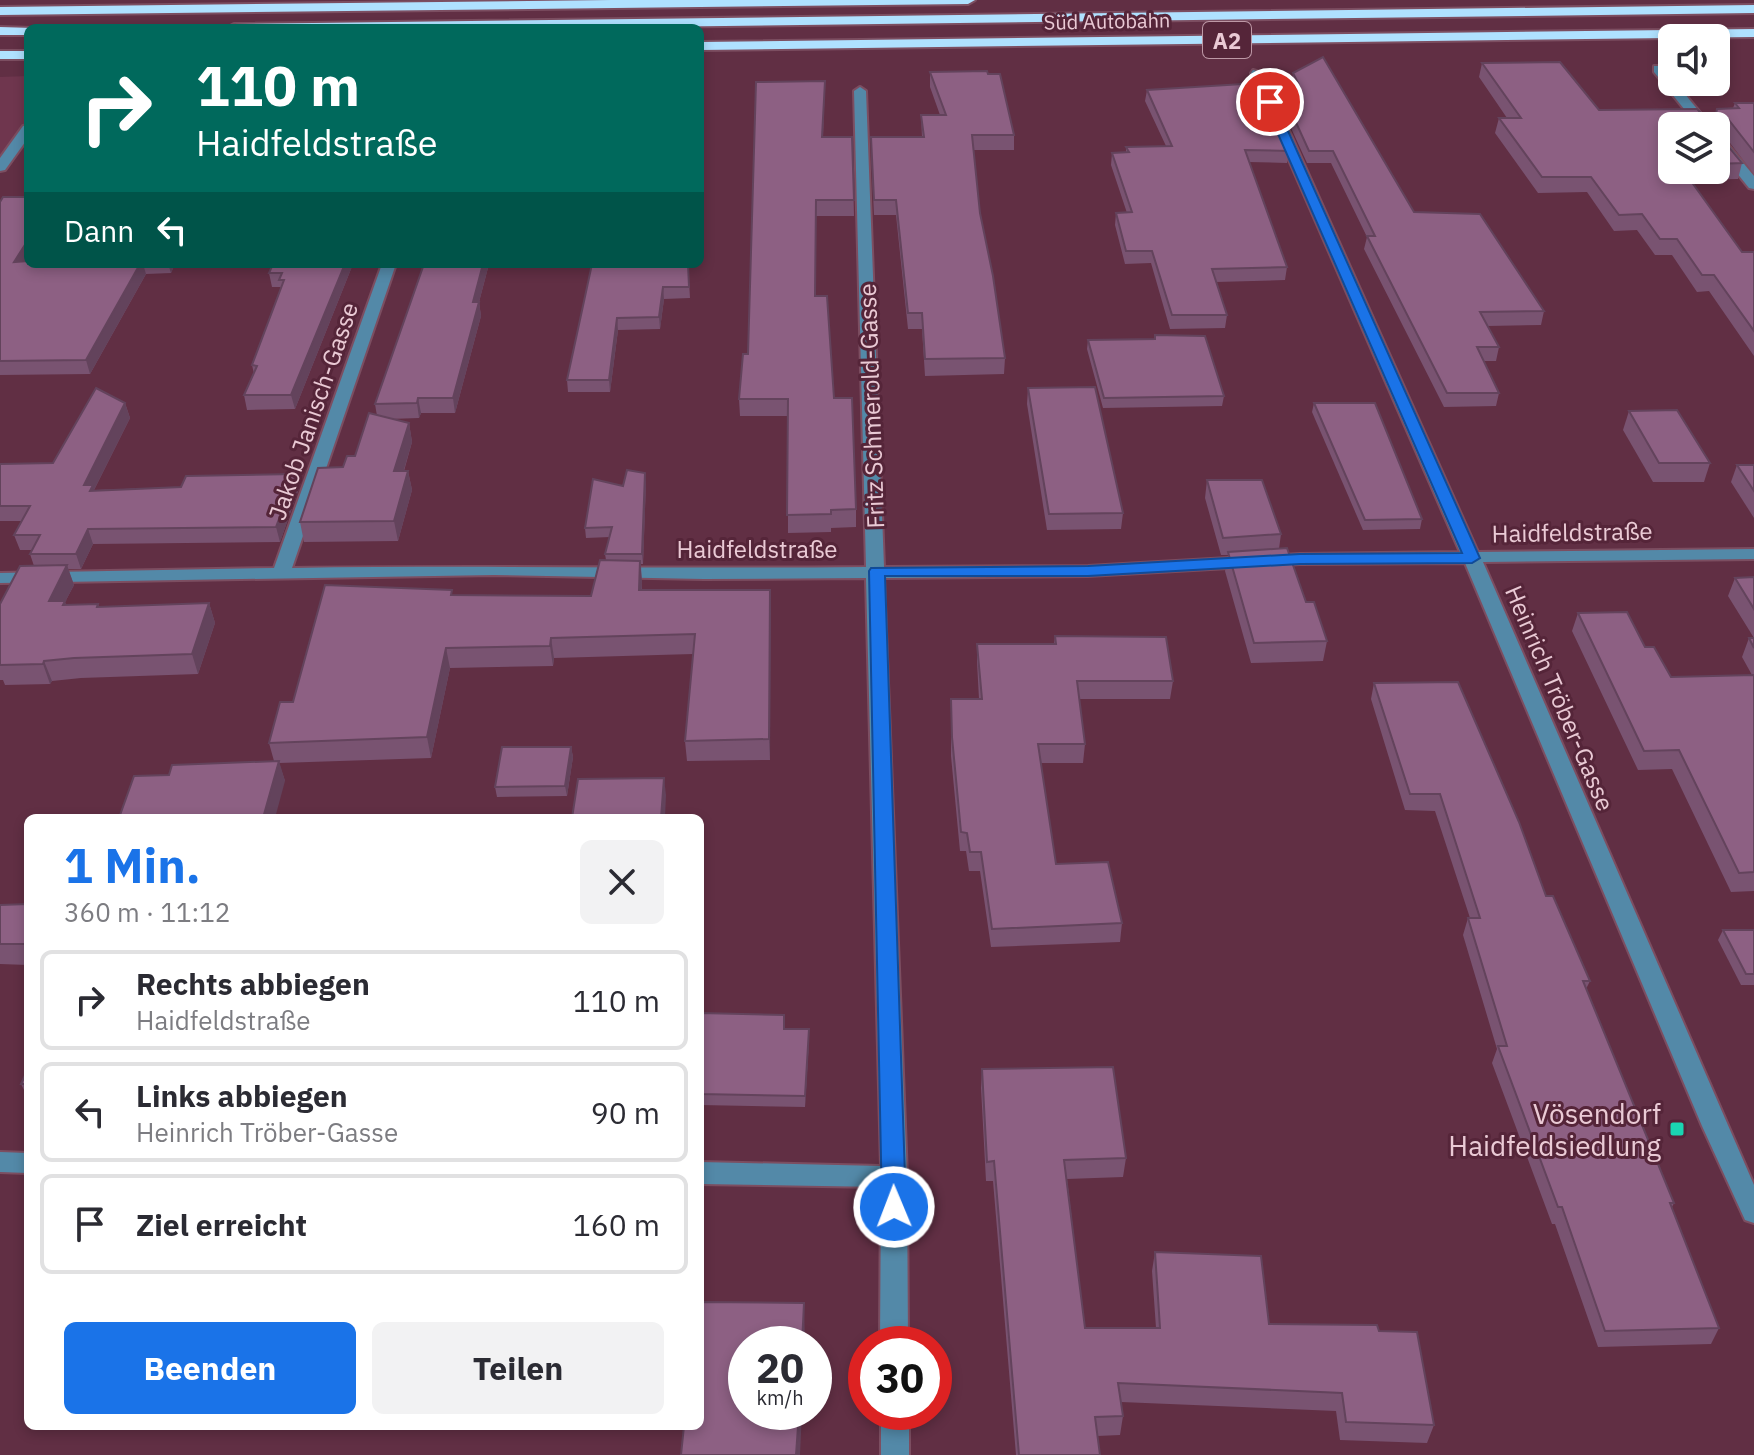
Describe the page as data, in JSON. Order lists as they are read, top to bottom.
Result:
{
  "streets": {
    "highway": ["Süd Autobahn", "A2"],
    "street": [
      "Fritz Schmerold-Gasse",
      "Jakob Janisch-Gasse",
      "Haidfeldstraße",
      "Heinrich Tröber-Gasse"
    ]
  },
  "crossings": [
    ["Fritz Schmerold-Gasse", "Haidfeldstraße"],
    ["Jakob Janisch-Gasse", "Haidfeldstraße"],
    ["Haidfeldstraße", "Heinrich Tröber-Gasse"]
  ],
  "places": {
    "transit": ["Vösendorf Haidfeldsiedlung"]
  },
  "page": {
    "turn": ["110 m", "Haidfeldstraße"],
    "then": "Dann",
    "heading": ["1 Min.", "360 m · 11:12"],
    "list": [
      {
        "name": "Rechts abbiegen",
        "note": "Haidfeldstraße",
        "value": "110 m"
      },
      {
        "name": "Links abbiegen",
        "note": "Heinrich Tröber-Gasse",
        "value": "90 m"
      },
      {
        "name": "Ziel erreicht",
        "value": "160 m"
      }
    ],
    "buttons": ["Beenden", "Teilen"],
    "speed": "20 km/h",
    "limit": "30"
  }
}
